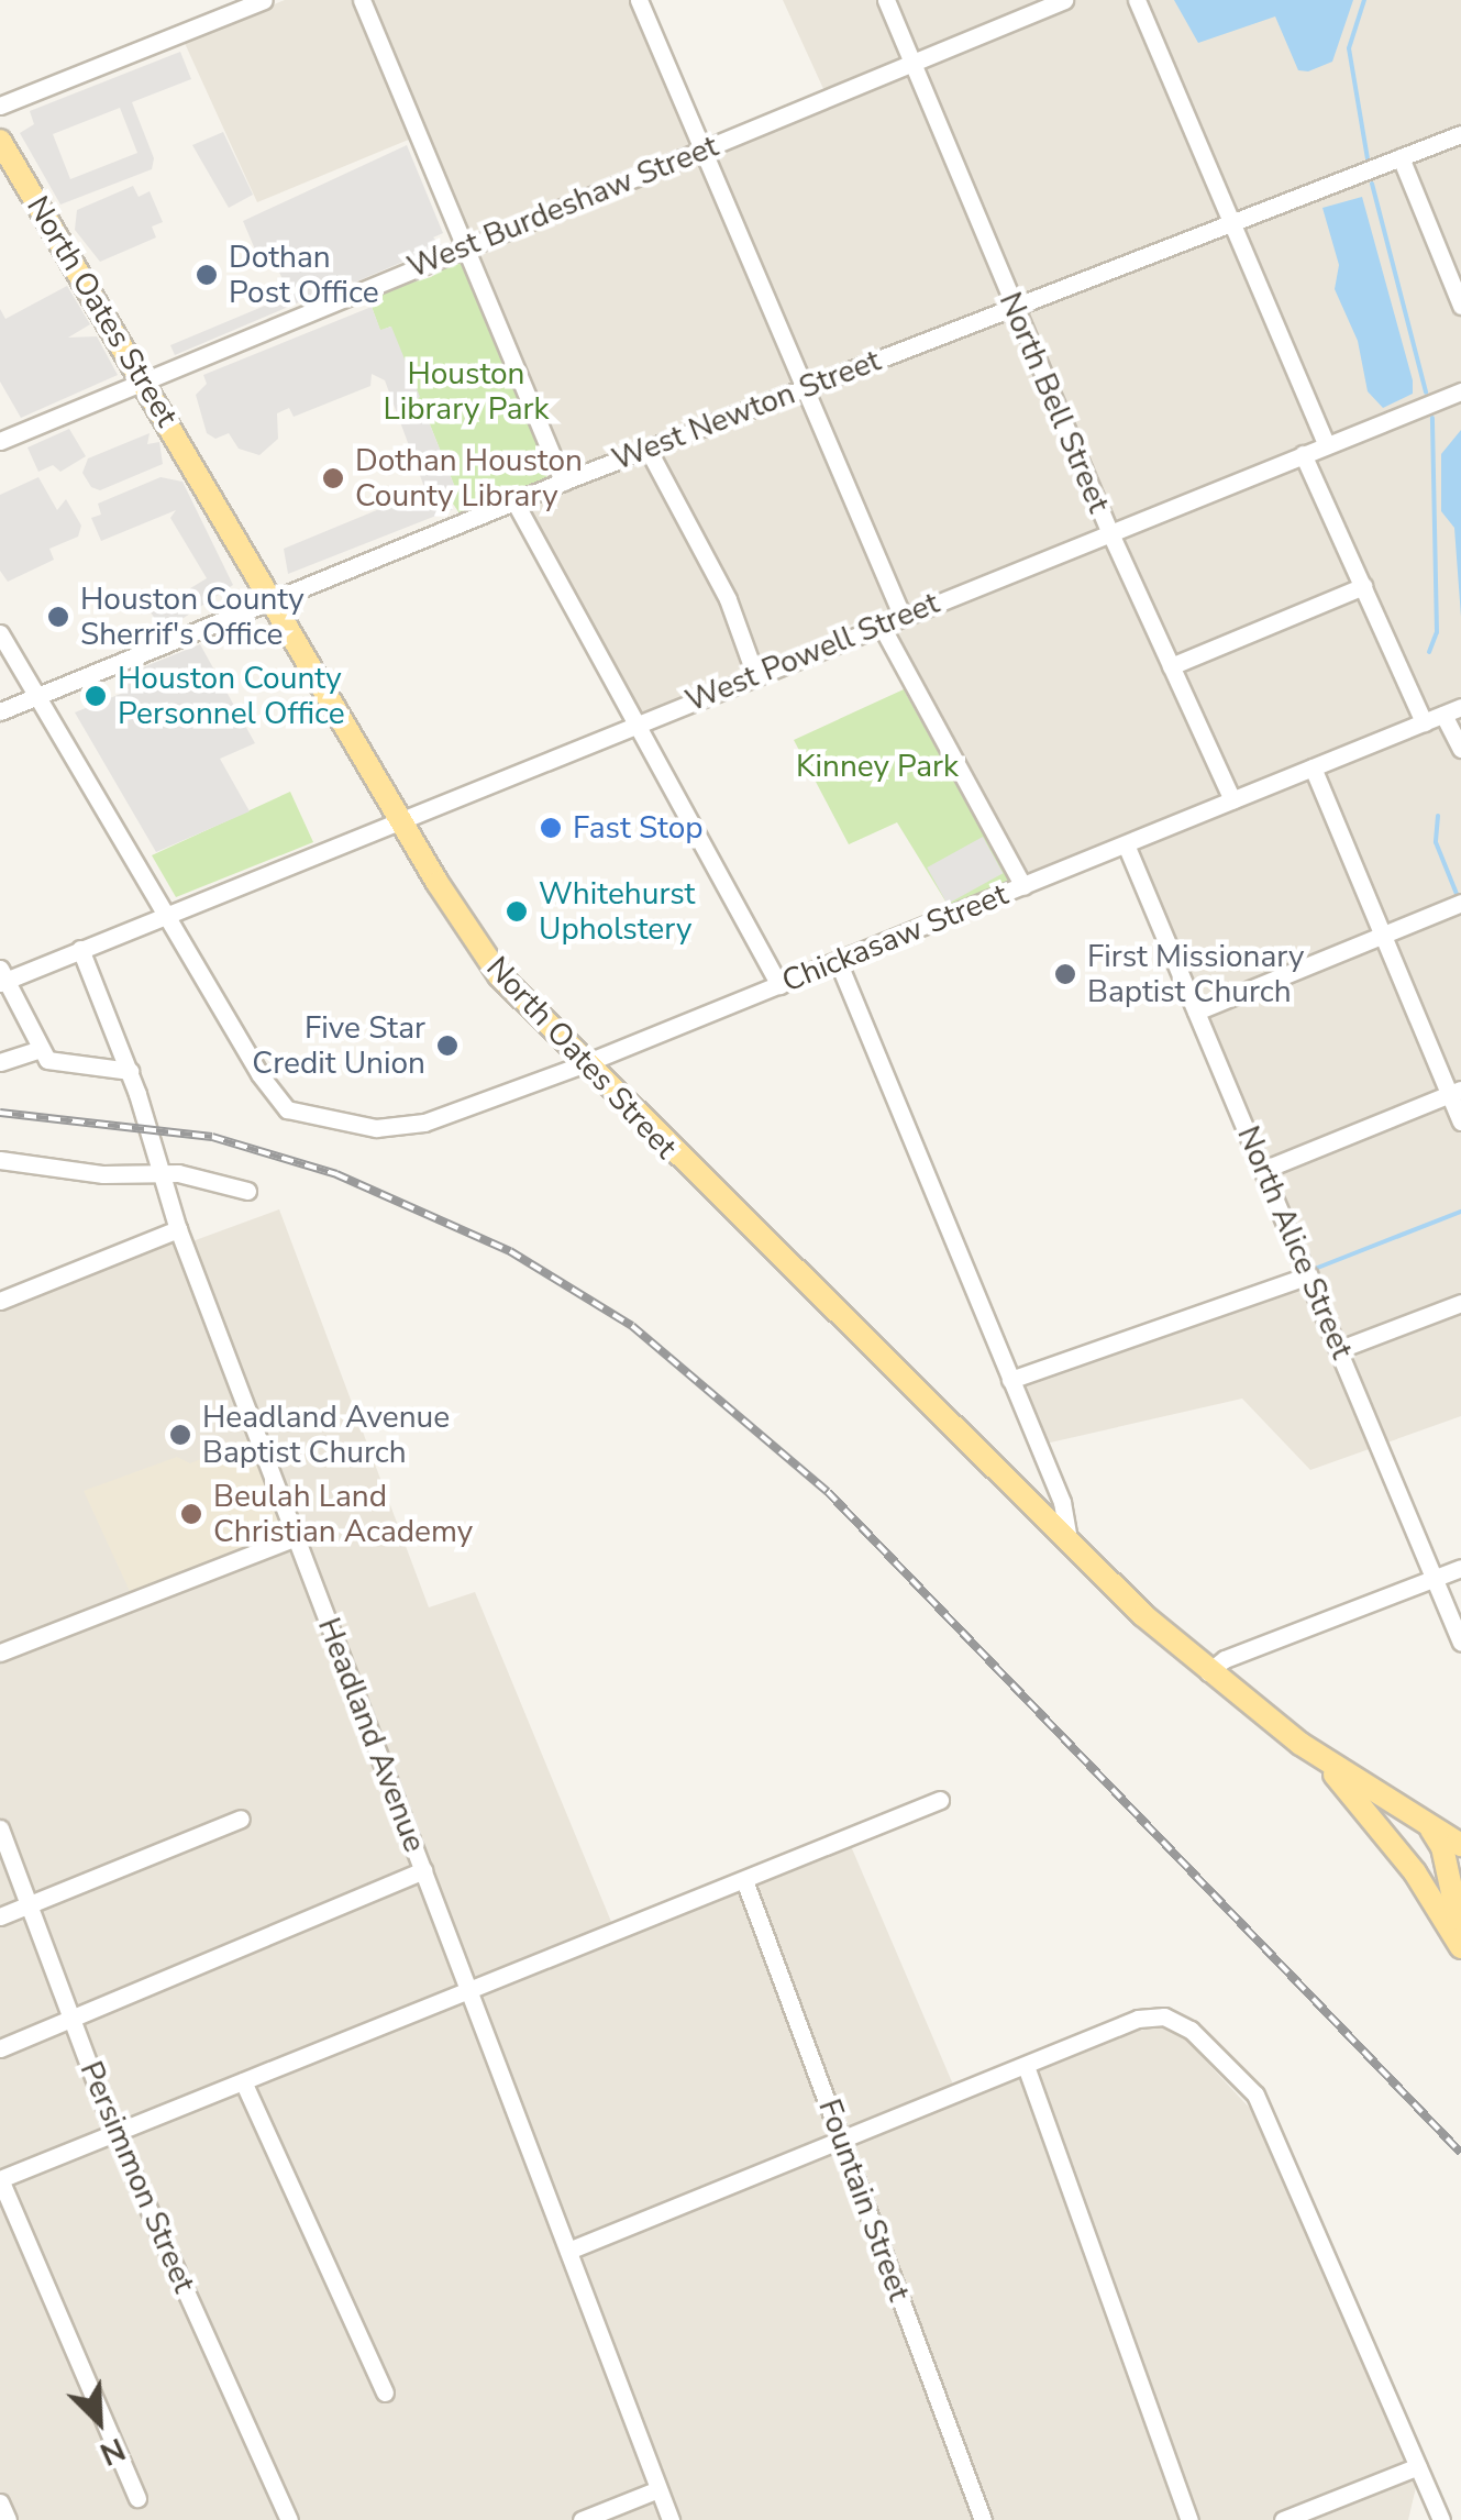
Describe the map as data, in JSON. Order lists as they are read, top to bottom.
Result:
{
  "streets": {
    "main road": ["North Oates Street"],
    "street": [
      "West Burdeshaw Street",
      "North Bell Street",
      "West Newton Street",
      "West Powell Street",
      "Chickasaw Street",
      "North Alice Street",
      "Headland Avenue",
      "Persimmon Street",
      "Fountain Street"
    ]
  },
  "crossings": [
    ["West Burdeshaw Street", "North Oates Street"],
    ["West Burdeshaw Street", "North Bell Street"],
    ["North Oates Street", "West Newton Street"],
    ["North Oates Street", "West Powell Street"],
    ["North Oates Street", "Chickasaw Street"],
    ["North Bell Street", "West Newton Street"],
    ["North Bell Street", "West Powell Street"],
    ["North Bell Street", "Chickasaw Street"],
    ["West Powell Street", "Chickasaw Street"],
    ["West Powell Street", "Headland Avenue"],
    ["Chickasaw Street", "North Alice Street"]
  ],
  "parks": ["Houston Library Park", "Kinney Park"],
  "places": [
    "Dothan Post Office",
    "Dothan Houston County Library",
    "Houston County Sherrif's Office",
    "Houston County Personnel Office",
    "Fast Stop",
    "Whitehurst Upholstery",
    "First Missionary Baptist Church",
    "Five Star Credit Union",
    "Headland Avenue Baptist Church",
    "Beulah Land Christian Academy"
  ],
  "north": "bottom right"
}
